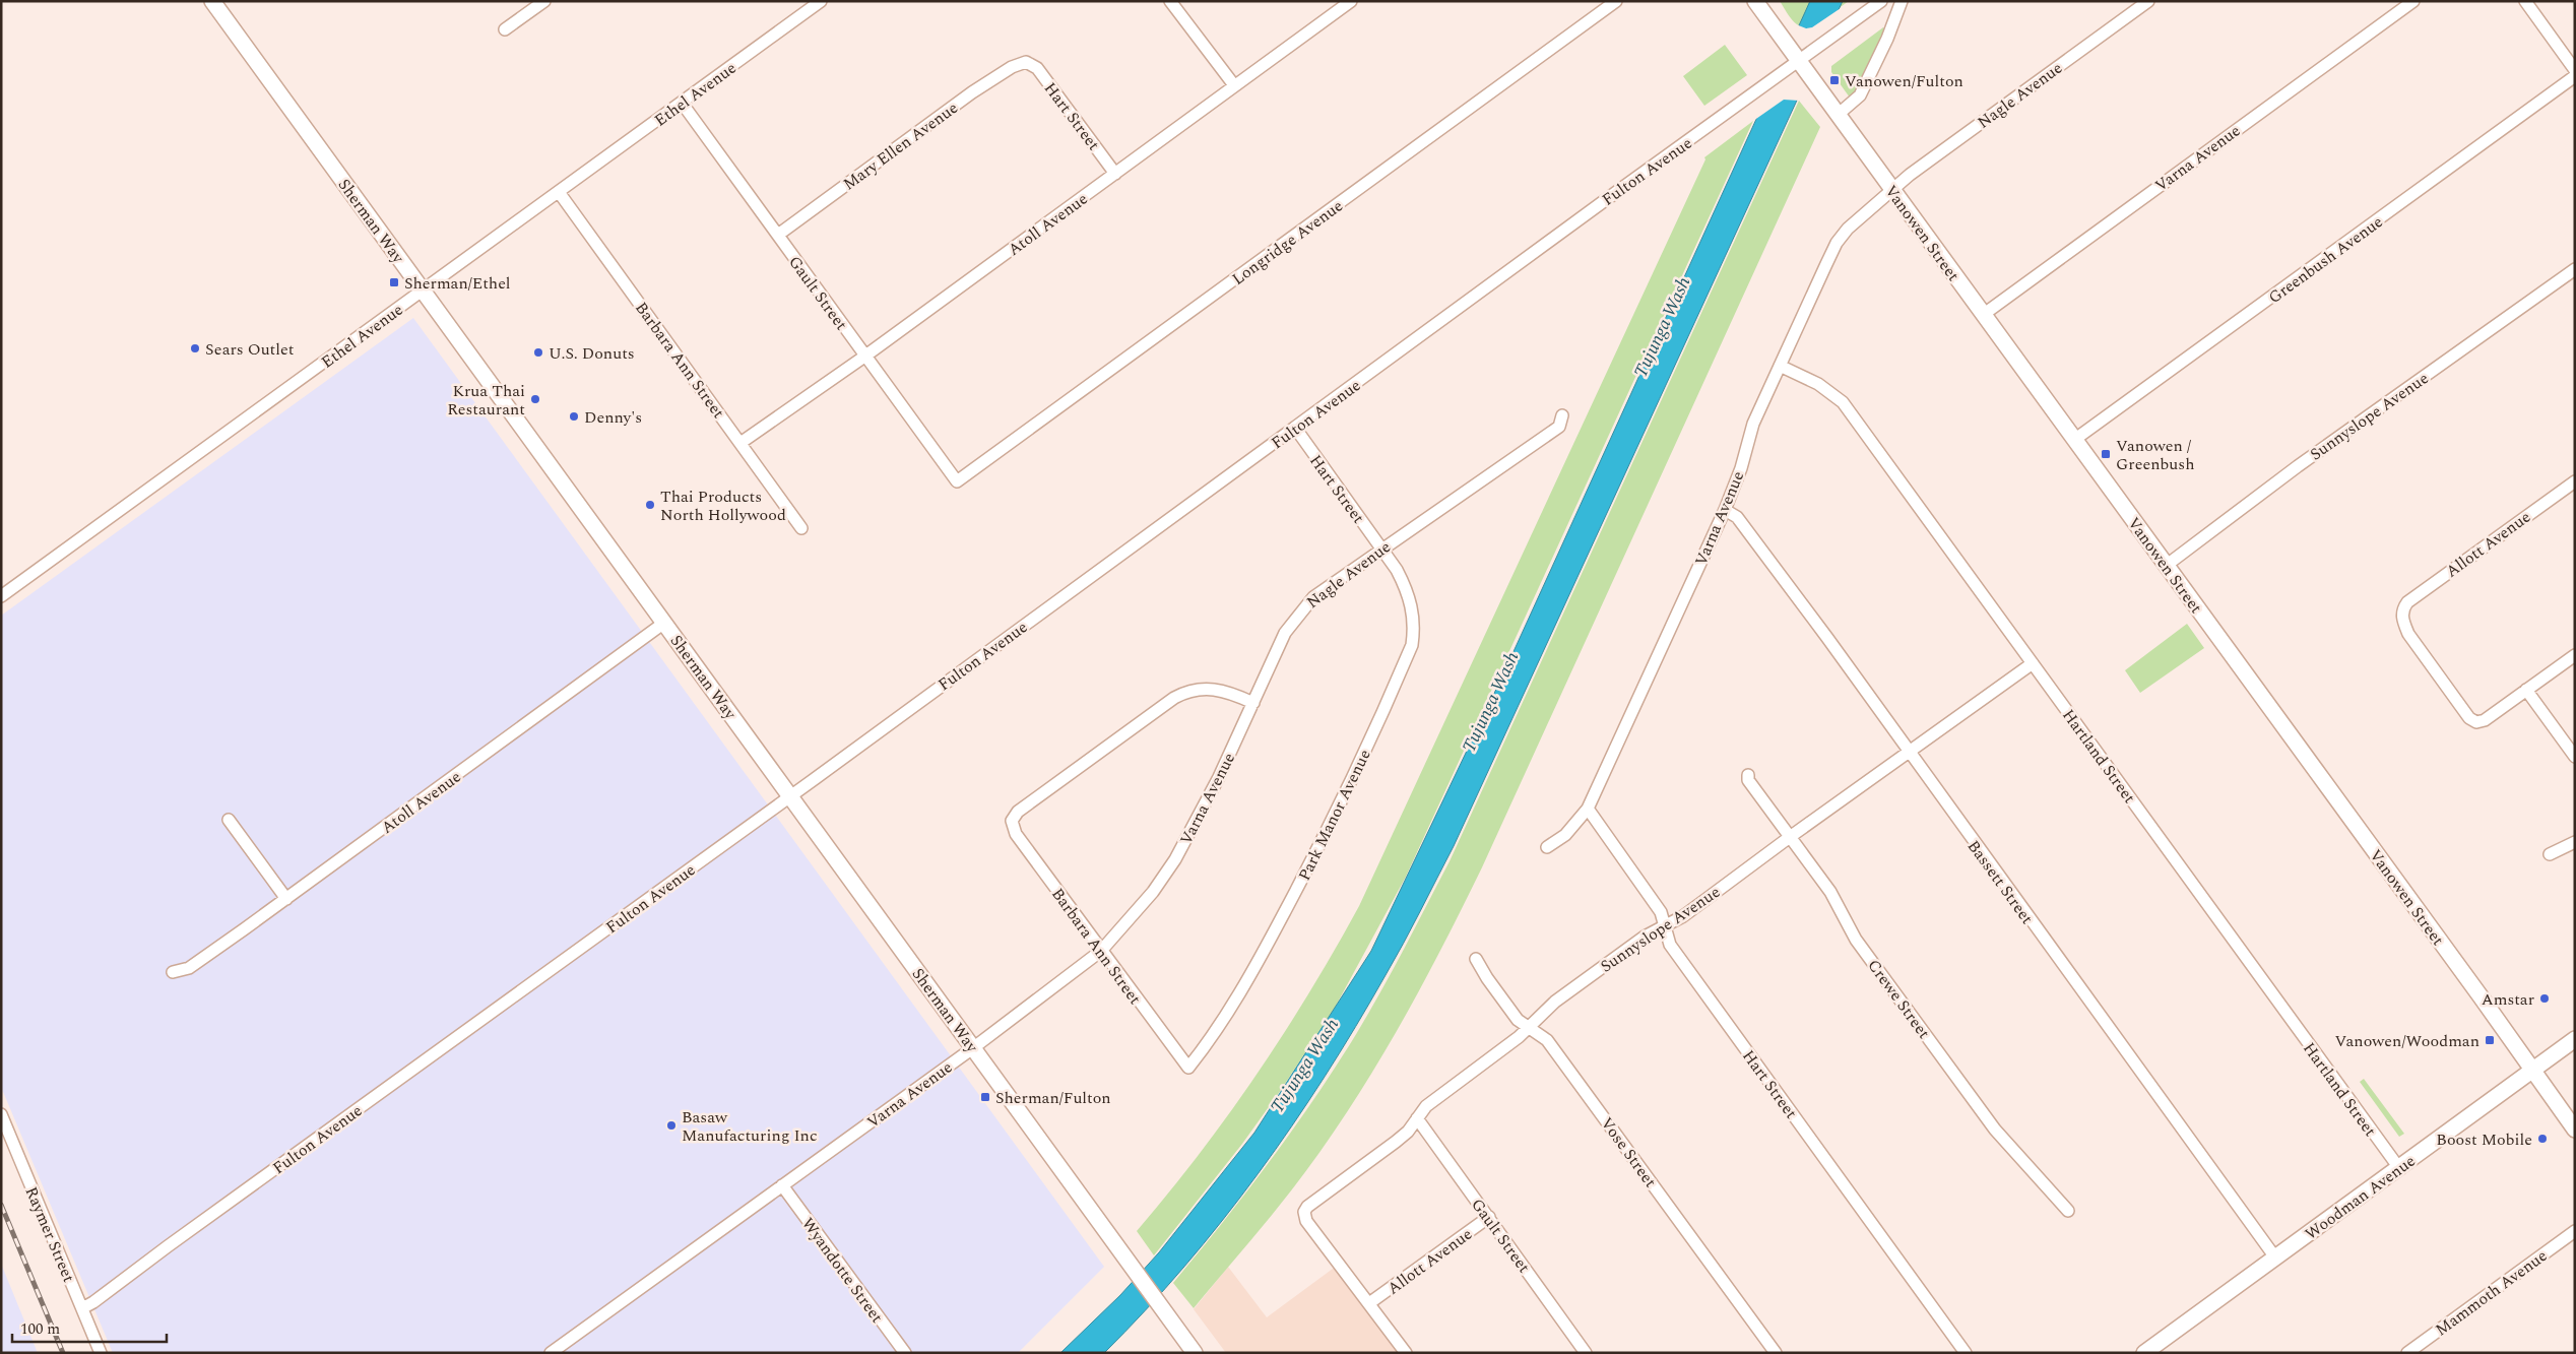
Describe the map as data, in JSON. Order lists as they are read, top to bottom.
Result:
{
  "streets": {
    "main road": ["Sherman Way", "Vanowen Street", "Woodman Avenue"],
    "street": [
      "Ethel Avenue",
      "Nagle Avenue",
      "Hart Street",
      "Mary Ellen Avenue",
      "Varna Avenue",
      "Fulton Avenue",
      "Atoll Avenue",
      "Longridge Avenue",
      "Greenbush Avenue",
      "Gault Street",
      "Barbara Ann Street",
      "Sunnyslope Avenue",
      "Allott Avenue",
      "Hartland Street",
      "Park Manor Avenue",
      "Bassett Street",
      "Crewe Street",
      "Vose Street",
      "Raymer Street",
      "Wyandotte Street",
      "Mammoth Avenue"
    ]
  },
  "crossings": [
    ["Ethel Avenue", "Sherman Way"],
    ["Ethel Avenue", "Gault Street"],
    ["Ethel Avenue", "Barbara Ann Street"],
    ["Nagle Avenue", "Hart Street"],
    ["Nagle Avenue", "Varna Avenue"],
    ["Nagle Avenue", "Vanowen Street"],
    ["Nagle Avenue", "Barbara Ann Street"],
    ["Nagle Avenue", "Park Manor Avenue"],
    ["Hart Street", "Mary Ellen Avenue"],
    ["Hart Street", "Varna Avenue"],
    ["Hart Street", "Fulton Avenue"],
    ["Hart Street", "Atoll Avenue"],
    ["Hart Street", "Sunnyslope Avenue"],
    ["Hart Street", "Park Manor Avenue"],
    ["Mary Ellen Avenue", "Gault Street"],
    ["Varna Avenue", "Sherman Way"],
    ["Varna Avenue", "Vanowen Street"],
    ["Varna Avenue", "Barbara Ann Street"],
    ["Varna Avenue", "Hartland Street"],
    ["Varna Avenue", "Bassett Street"],
    ["Varna Avenue", "Wyandotte Street"],
    ["Fulton Avenue", "Sherman Way"],
    ["Fulton Avenue", "Vanowen Street"],
    ["Fulton Avenue", "Raymer Street"],
    ["Sherman Way", "Atoll Avenue"],
    ["Atoll Avenue", "Gault Street"],
    ["Atoll Avenue", "Barbara Ann Street"],
    ["Vanowen Street", "Greenbush Avenue"],
    ["Vanowen Street", "Sunnyslope Avenue"],
    ["Vanowen Street", "Woodman Avenue"],
    ["Longridge Avenue", "Gault Street"],
    ["Gault Street", "Sunnyslope Avenue"],
    ["Gault Street", "Allott Avenue"],
    ["Barbara Ann Street", "Park Manor Avenue"],
    ["Sunnyslope Avenue", "Allott Avenue"],
    ["Sunnyslope Avenue", "Hartland Street"],
    ["Sunnyslope Avenue", "Bassett Street"],
    ["Sunnyslope Avenue", "Crewe Street"],
    ["Sunnyslope Avenue", "Vose Street"],
    ["Hartland Street", "Woodman Avenue"],
    ["Bassett Street", "Woodman Avenue"]
  ],
  "water": ["Tujunga Wash"],
  "places": {
    "transit": [
      "Vanowen/Fulton",
      "Sherman/Ethel",
      "Vanowen / Greenbush",
      "Vanowen/Woodman",
      "Sherman/Fulton"
    ],
    "other": [
      "Sears Outlet",
      "U.S. Donuts",
      "Krua Thai Restaurant",
      "Denny's",
      "Thai Products North Hollywood",
      "Amstar",
      "Basaw Manufacturing Inc",
      "Boost Mobile"
    ]
  },
  "scale_bar": "100 m"
}
